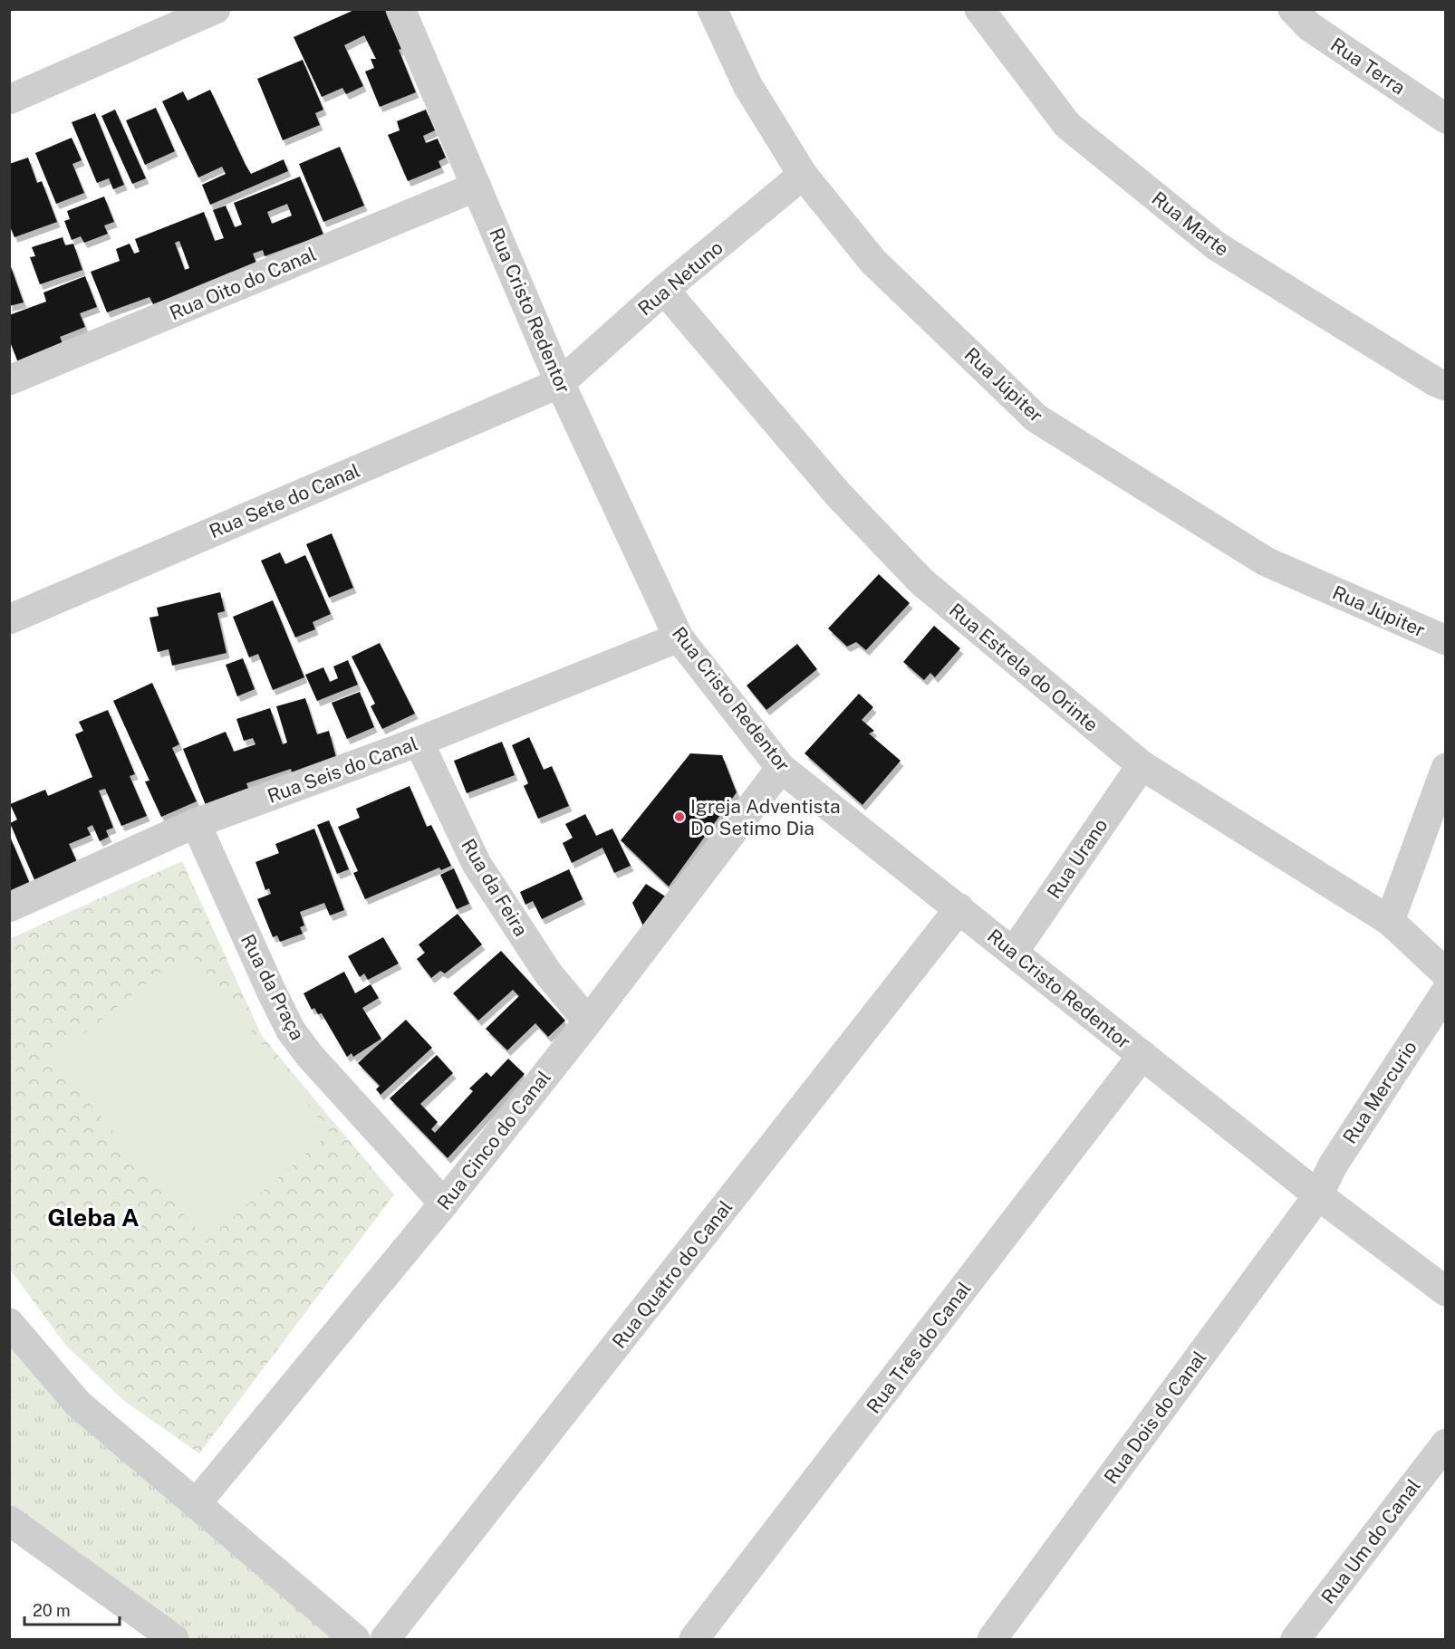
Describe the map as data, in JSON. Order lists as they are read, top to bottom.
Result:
{
  "streets": {
    "street": [
      "Rua Terra",
      "Rua Marte",
      "Rua Netuno",
      "Rua Oito do Canal",
      "Rua Cristo Redentor",
      "Rua Júpiter",
      "Rua Sete do Canal",
      "Rua Estrela do Orinte",
      "Rua Seis do Canal",
      "Rua Urano",
      "Rua da Feira",
      "Rua da Praça",
      "Rua Mercurio",
      "Rua Cinco do Canal",
      "Rua Quatro do Canal",
      "Rua Três do Canal",
      "Rua Dois do Canal",
      "Rua Um do Canal"
    ]
  },
  "crossings": [
    ["Rua Netuno", "Rua Cristo Redentor"],
    ["Rua Netuno", "Rua Júpiter"],
    ["Rua Netuno", "Rua Sete do Canal"],
    ["Rua Netuno", "Rua Estrela do Orinte"],
    ["Rua Oito do Canal", "Rua Cristo Redentor"],
    ["Rua Cristo Redentor", "Rua Sete do Canal"],
    ["Rua Cristo Redentor", "Rua Seis do Canal"],
    ["Rua Cristo Redentor", "Rua Urano"],
    ["Rua Cristo Redentor", "Rua Mercurio"],
    ["Rua Cristo Redentor", "Rua Cinco do Canal"],
    ["Rua Cristo Redentor", "Rua Quatro do Canal"],
    ["Rua Cristo Redentor", "Rua Três do Canal"],
    ["Rua Cristo Redentor", "Rua Dois do Canal"],
    ["Rua Estrela do Orinte", "Rua Urano"],
    ["Rua Seis do Canal", "Rua da Feira"],
    ["Rua Seis do Canal", "Rua da Praça"],
    ["Rua da Feira", "Rua Cinco do Canal"],
    ["Rua da Praça", "Rua Cinco do Canal"],
    ["Rua Mercurio", "Rua Dois do Canal"]
  ],
  "districts": ["Gleba A"],
  "places": ["Igreja Adventista Do Setimo Dia"],
  "scale_bar": "20 m"
}
